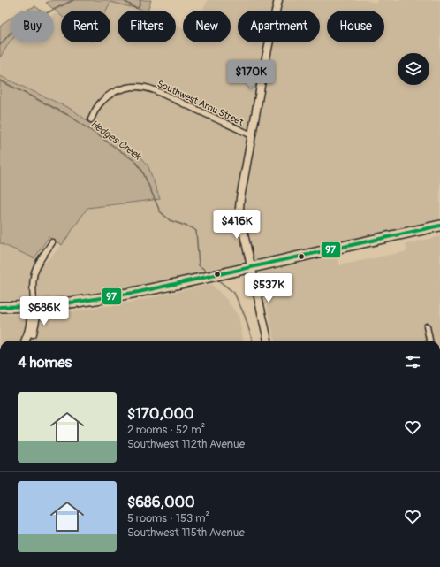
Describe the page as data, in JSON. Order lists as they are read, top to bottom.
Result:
{
  "streets": {
    "street": ["Southwest Amu Street"]
  },
  "water": ["Hedges Creek"],
  "lines": ["transit line 97"],
  "page": {
    "chip": [
      "Buy",
      "Rent",
      "Filters",
      "New",
      "Apartment",
      "House"
    ],
    "price": [
      "$170K",
      "$416K",
      "$537K",
      "$686K"
    ],
    "heading": "4 homes",
    "list": [
      {
        "name": "$170,000",
        "note": "2 rooms · 52 m² · Southwest 112th Avenue"
      },
      {
        "name": "$686,000",
        "note": "5 rooms · 153 m² · Southwest 115th Avenue"
      }
    ]
  }
}
